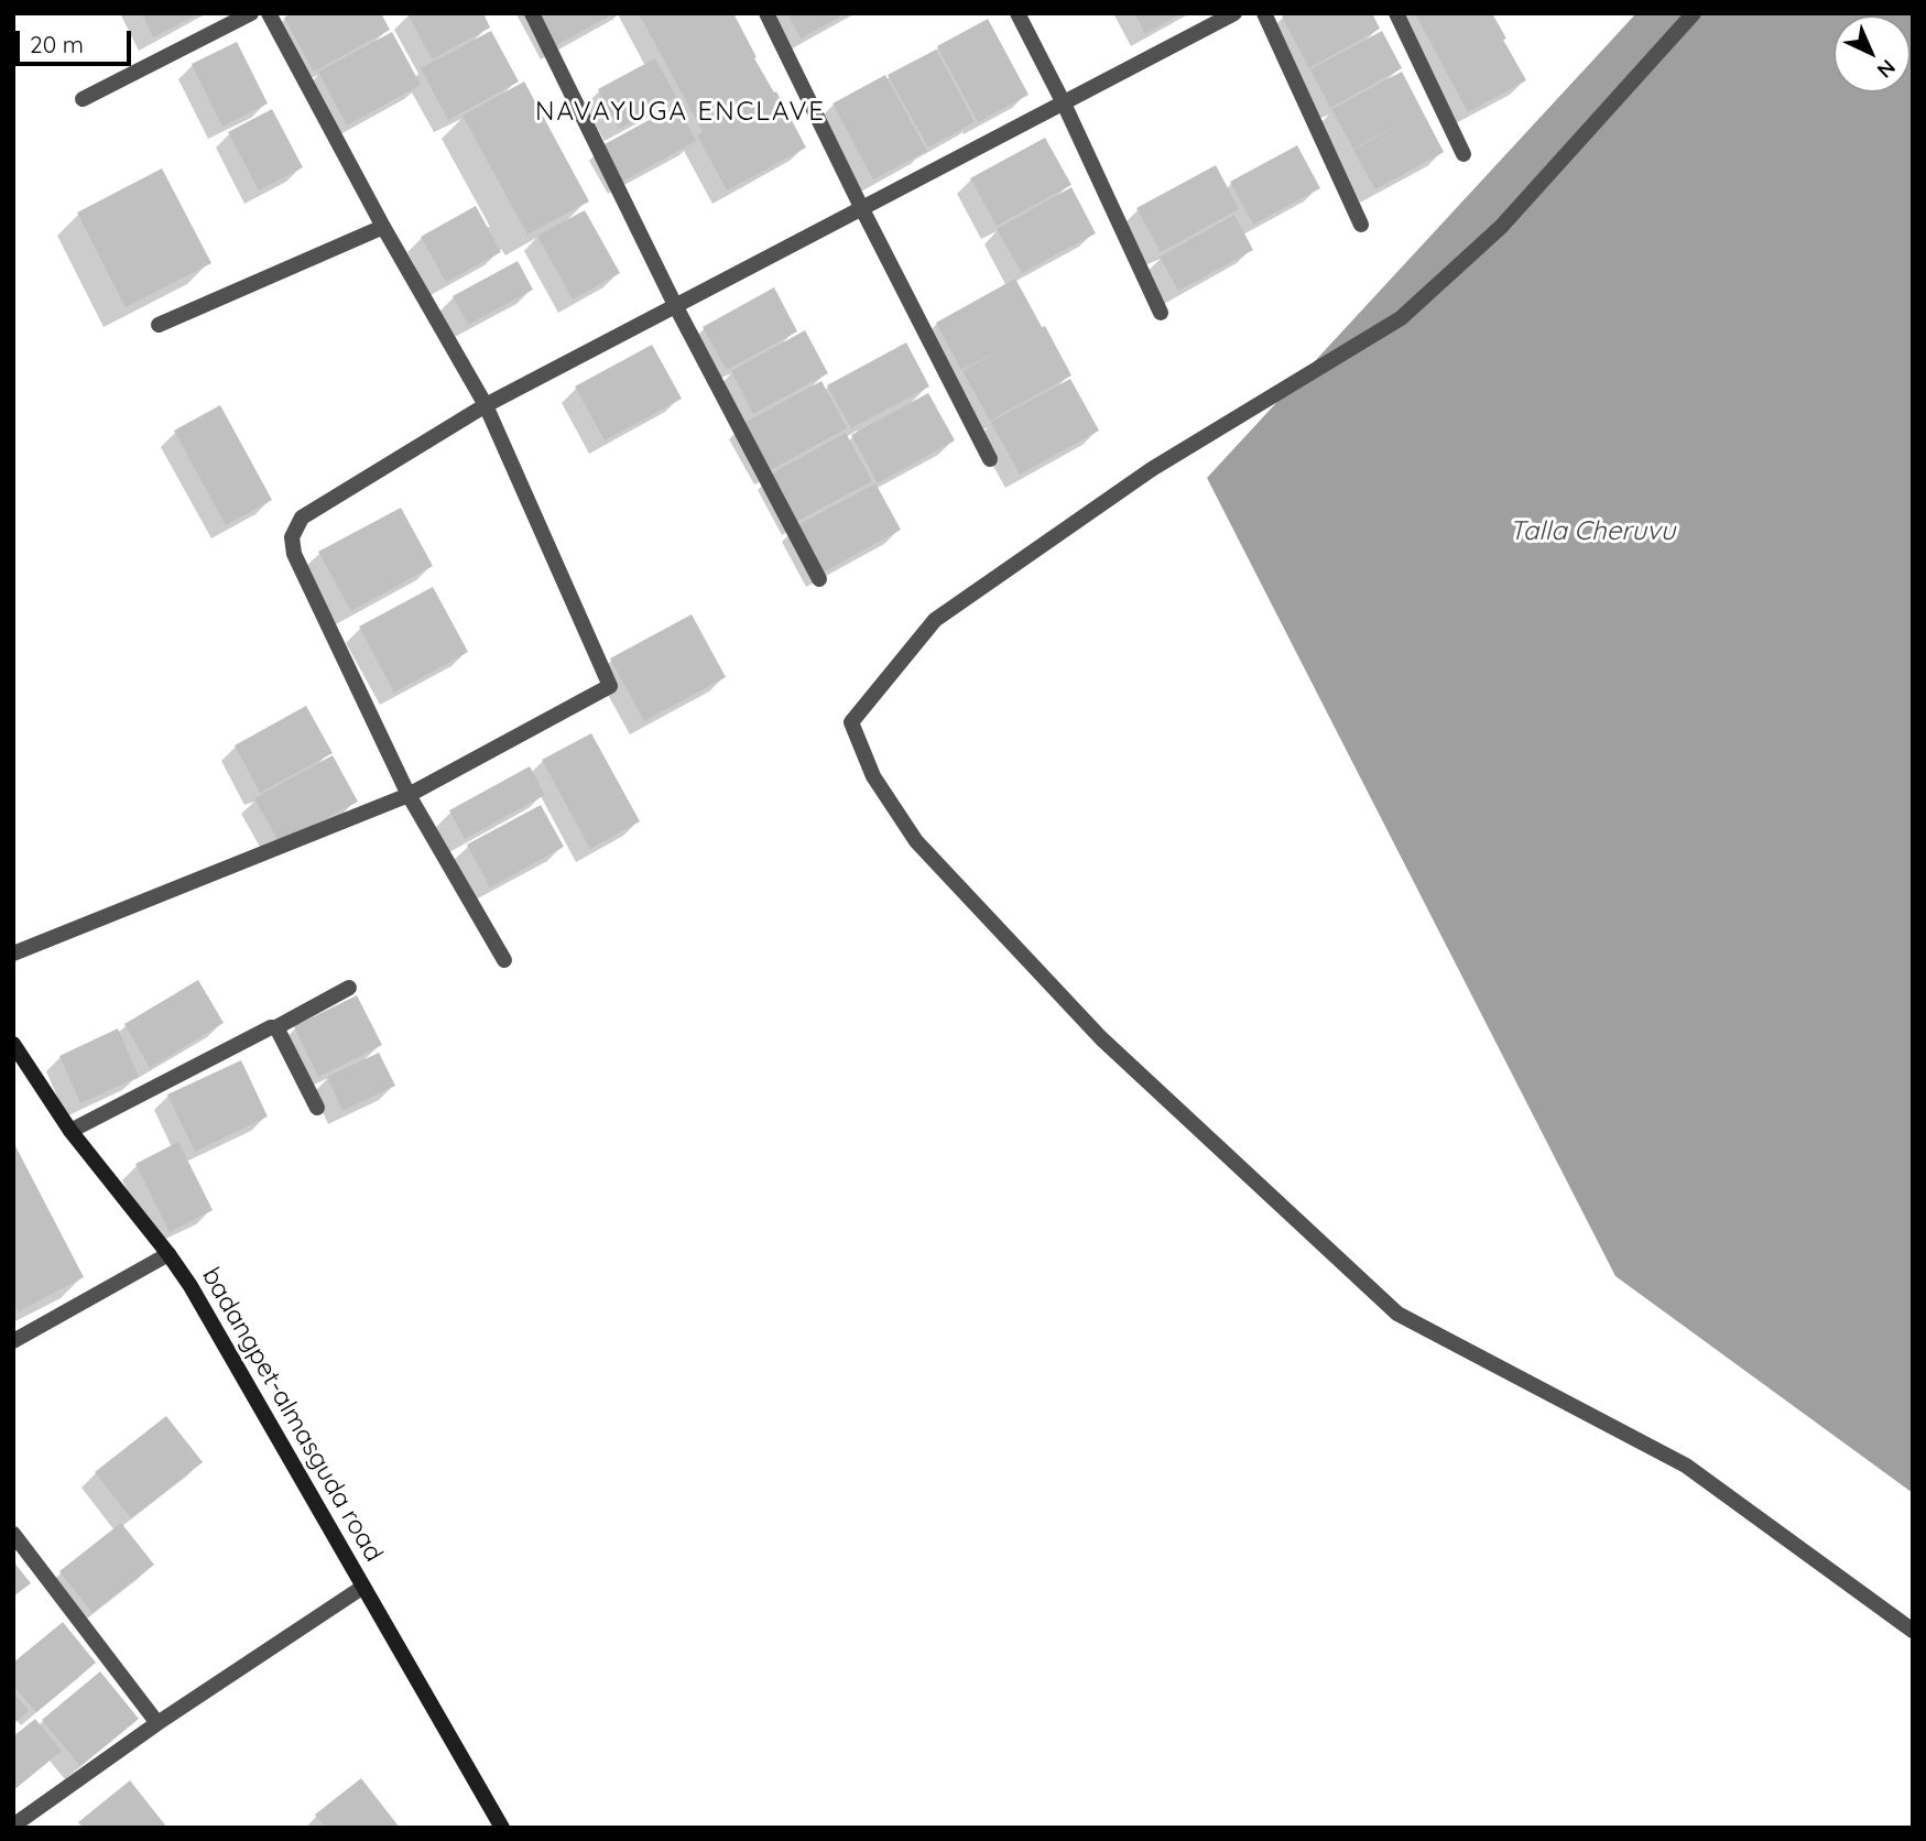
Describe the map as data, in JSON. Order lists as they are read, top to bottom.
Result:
{
  "streets": {
    "street": ["badangpet-almasguda road"]
  },
  "districts": ["NAVAYUGA ENCLAVE"],
  "water": ["Talla Cheruvu"],
  "scale_bar": "20 m",
  "north": "bottom right"
}
